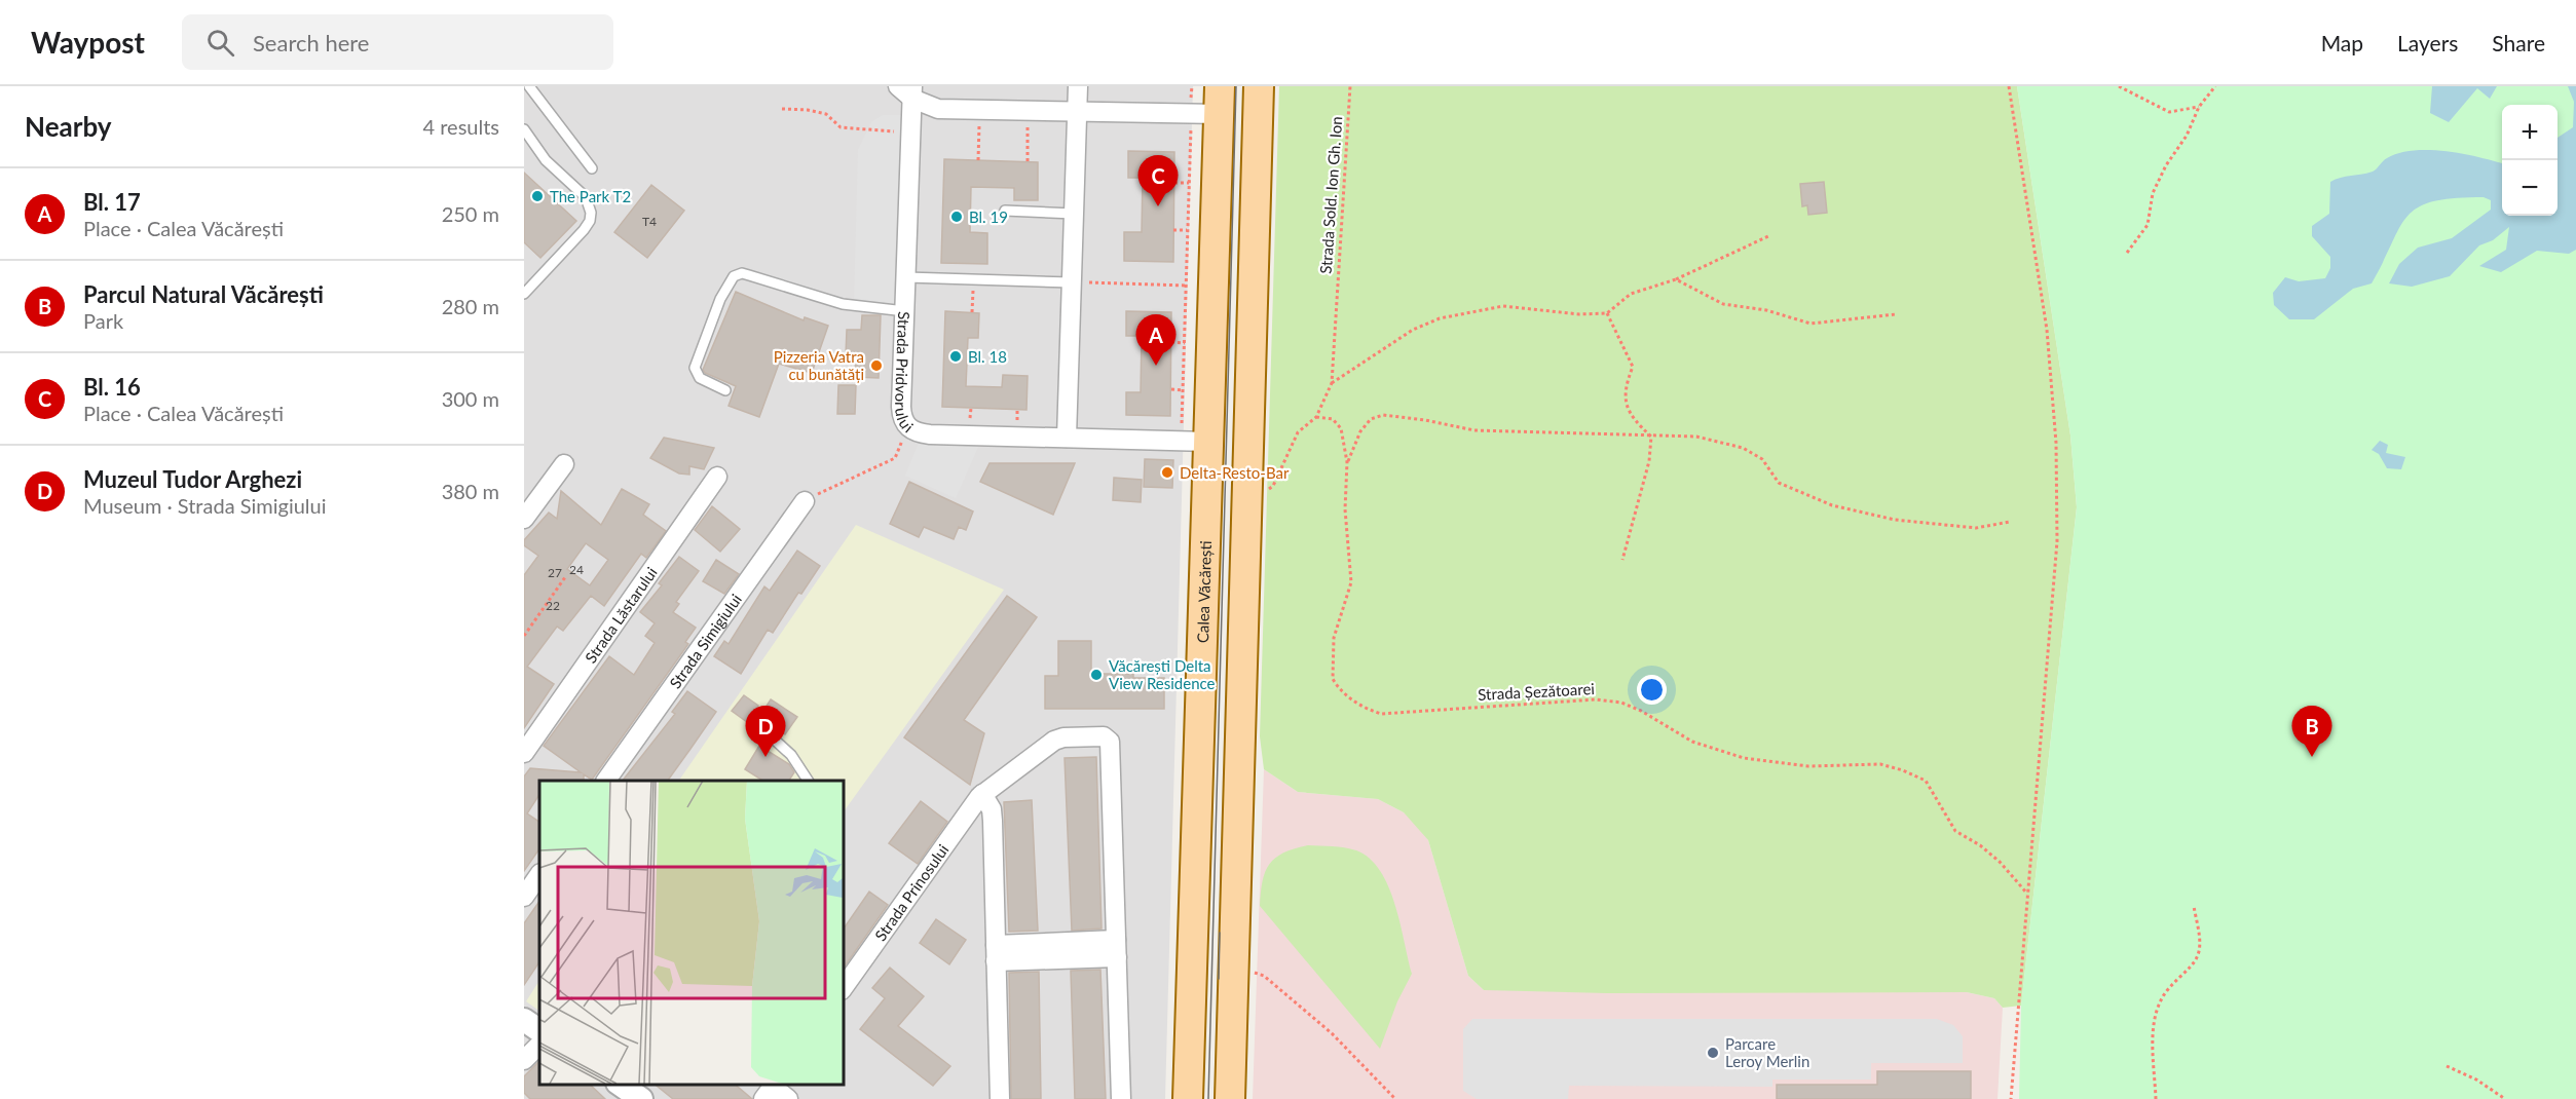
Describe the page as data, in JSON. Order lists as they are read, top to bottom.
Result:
{
  "streets": {
    "main road": ["Calea Văcărești"],
    "street": [
      "Strada Pridvorului",
      "Strada Lăstarului",
      "Strada Simigiului",
      "Strada Prinosului"
    ],
    "path": ["Strada Sold. Ion Gh. Ion", "Strada Șezătoarei"]
  },
  "crossings": [
    ["Strada Pridvorului", "Calea Văcărești"]
  ],
  "places": [
    "The Park T2",
    "Bl. 19",
    "Bl. 18",
    "Pizzeria Vatra cu bunătăți",
    "Delta-Resto-Bar",
    "Văcărești Delta View Residence",
    "Parcare Leroy Merlin"
  ],
  "house_numbers": [
    "T4",
    "24",
    "27",
    "22"
  ],
  "page": {
    "header": "Waypost",
    "search": "Search here",
    "nav": ["Map", "Layers", "Share"],
    "heading": ["Nearby", "4 results"],
    "map_buttons": ["+", "−"],
    "pins": [
      "C",
      "A",
      "B",
      "D"
    ],
    "list": [
      {
        "mark": "A",
        "name": "Bl. 17",
        "note": "Place · Calea Văcărești",
        "value": "250 m"
      },
      {
        "mark": "B",
        "name": "Parcul Natural Văcărești",
        "note": "Park",
        "value": "280 m"
      },
      {
        "mark": "C",
        "name": "Bl. 16",
        "note": "Place · Calea Văcărești",
        "value": "300 m"
      },
      {
        "mark": "D",
        "name": "Muzeul Tudor Arghezi",
        "note": "Museum · Strada Simigiului",
        "value": "380 m"
      }
    ]
  }
}
